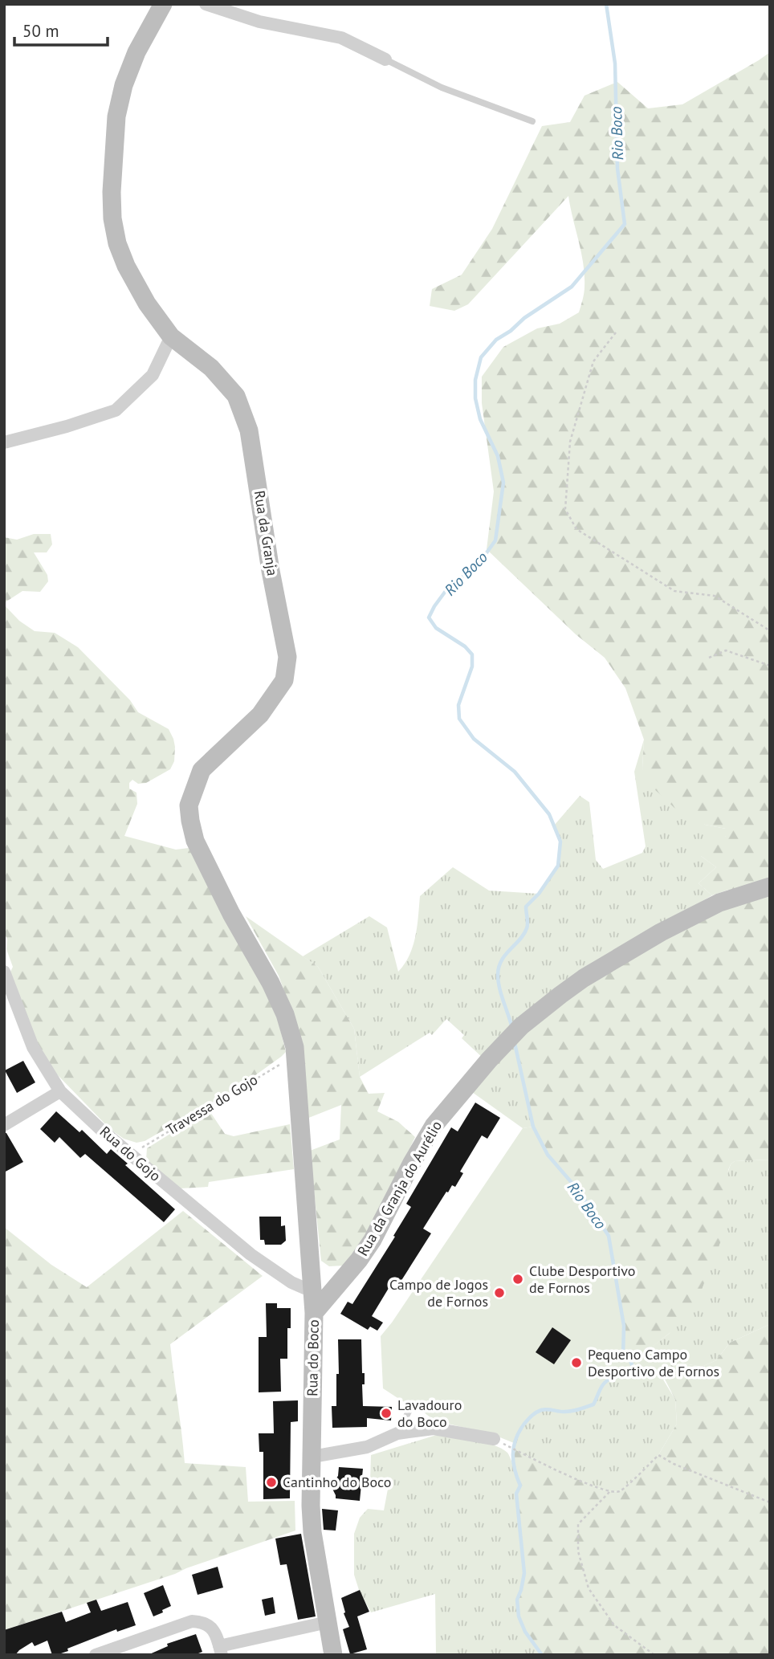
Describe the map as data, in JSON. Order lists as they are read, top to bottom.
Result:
{
  "streets": {
    "street": [
      "Rua da Granja",
      "Rua do Gojo",
      "Rua da Granja do Aurélio",
      "Rua do Boco"
    ],
    "path": ["Travessa do Gojo"]
  },
  "crossings": [
    ["Rua da Granja", "Travessa do Gojo"],
    ["Rua da Granja", "Rua do Boco"],
    ["Travessa do Gojo", "Rua do Gojo"],
    ["Travessa do Gojo", "Rua do Boco"],
    ["Rua do Gojo", "Rua do Boco"],
    ["Rua da Granja do Aurélio", "Rua do Boco"]
  ],
  "water": ["Rio Boco"],
  "places": [
    "Clube Desportivo de Fornos",
    "Campo de Jogos de Fornos",
    "Pequeno Campo Desportivo de Fornos",
    "Lavadouro do Boco",
    "Cantinho do Boco"
  ],
  "scale_bar": "50 m"
}
